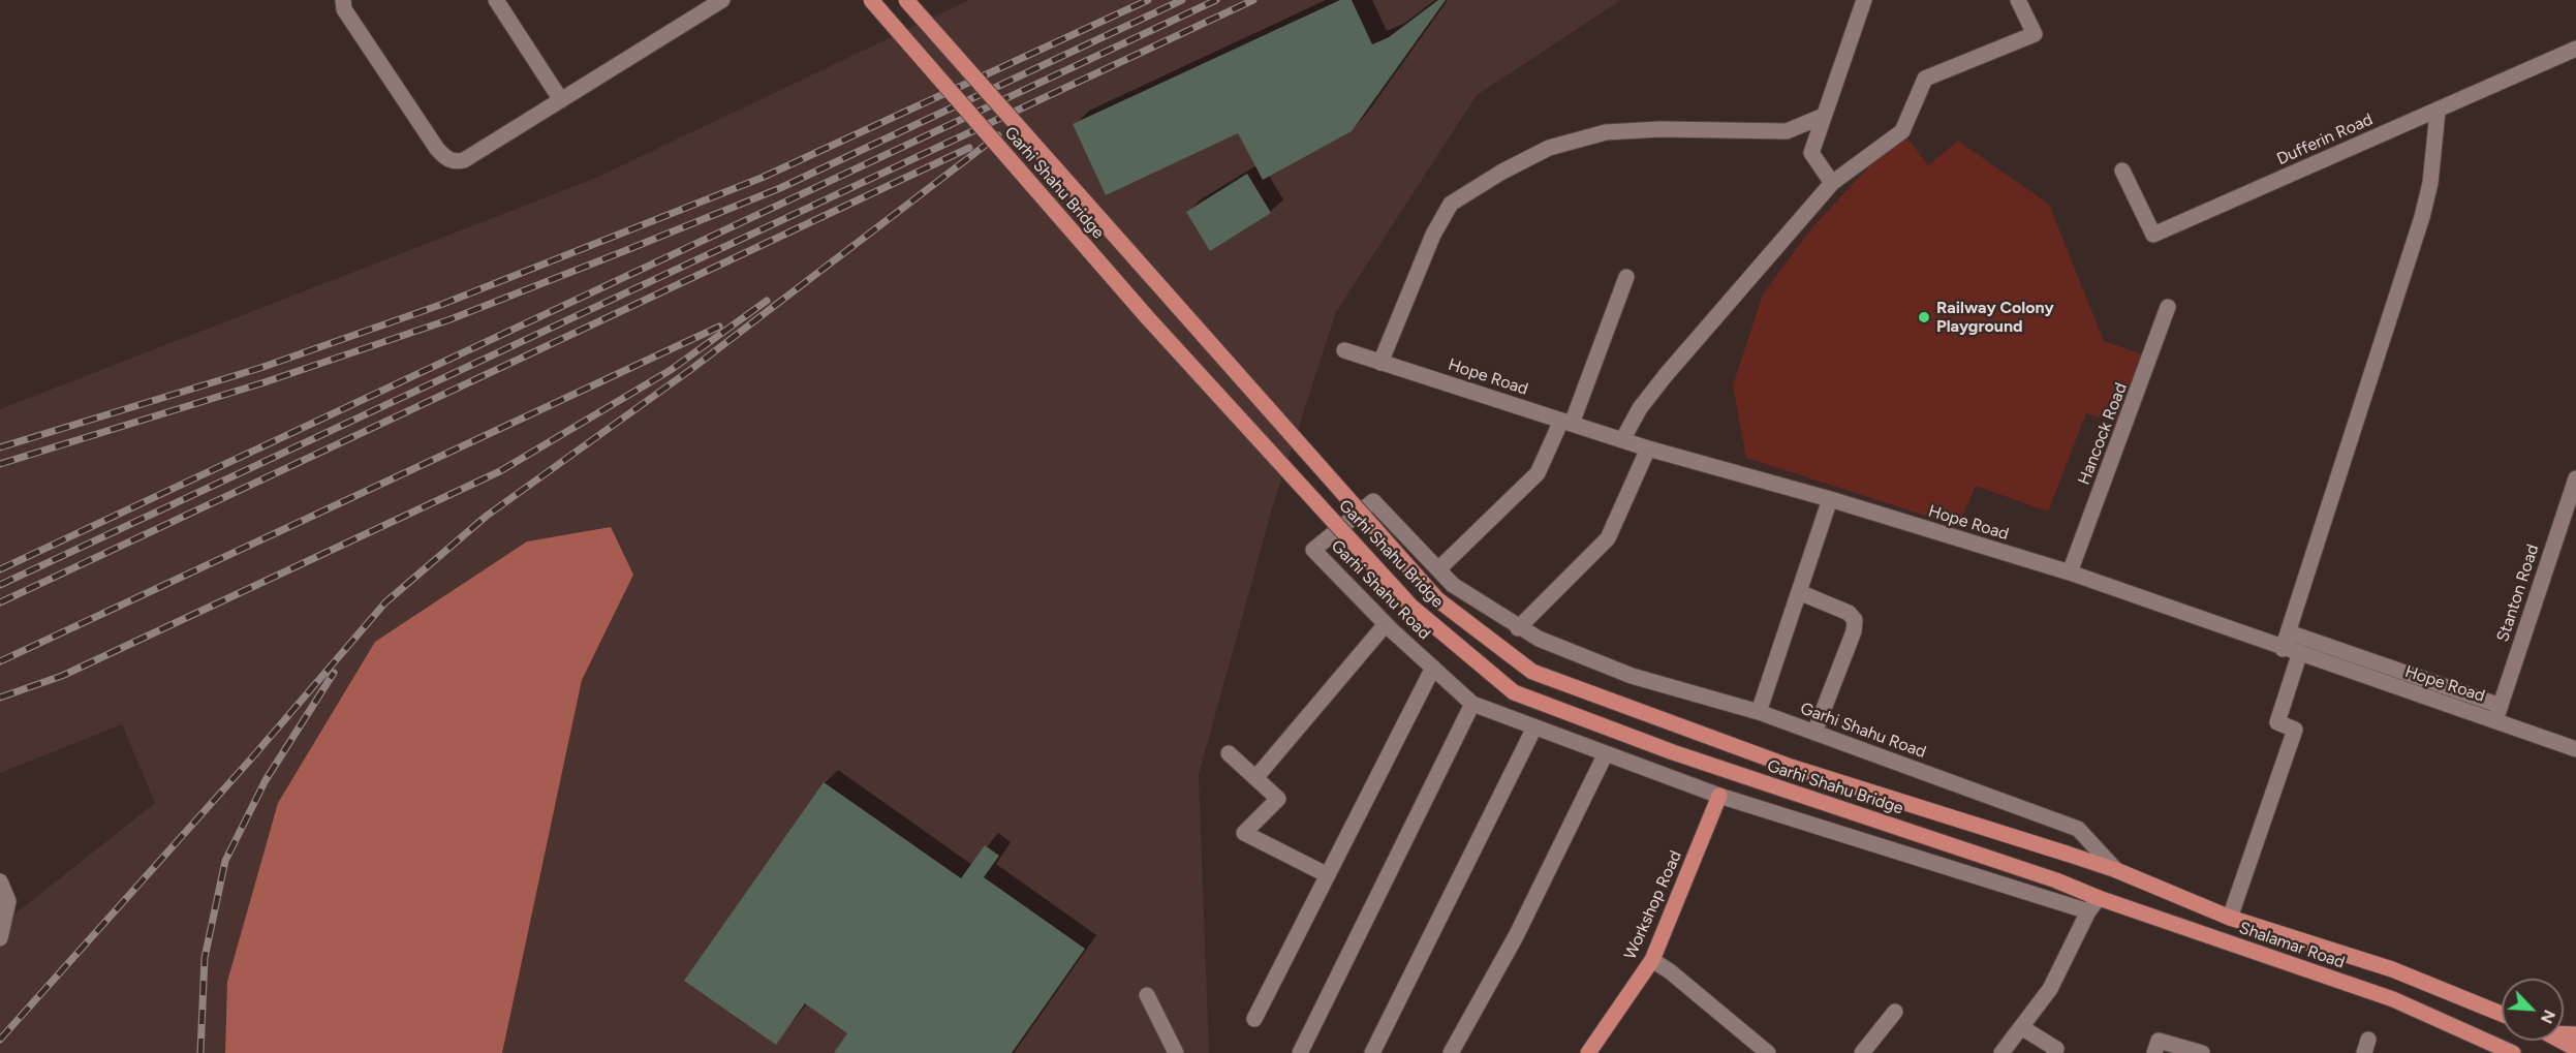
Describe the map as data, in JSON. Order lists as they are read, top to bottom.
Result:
{
  "streets": {
    "main road": ["Garhi Shahu Bridge", "Workshop Road", "Shalamar Road"],
    "street": [
      "Dufferin Road",
      "Hope Road",
      "Hancock Road",
      "Garhi Shahu Road",
      "Stanton Road"
    ]
  },
  "crossings": [
    ["Garhi Shahu Bridge", "Shalamar Road"],
    ["Hope Road", "Hancock Road"],
    ["Hope Road", "Stanton Road"],
    ["Garhi Shahu Road", "Workshop Road"],
    ["Garhi Shahu Road", "Shalamar Road"]
  ],
  "places": ["Railway Colony Playground"],
  "north": "bottom right"
}
